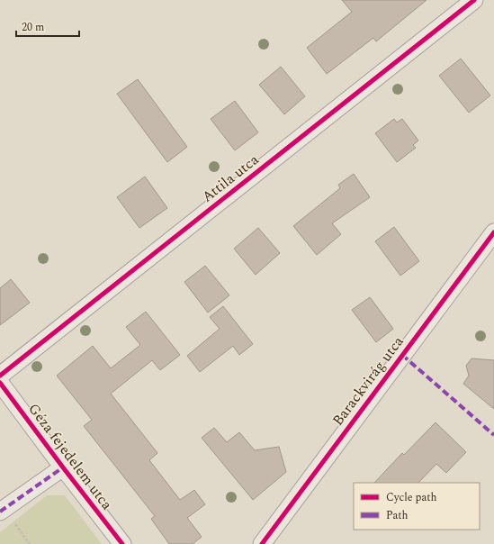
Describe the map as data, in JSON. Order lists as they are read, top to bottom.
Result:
{
  "streets": {
    "street": ["Attila utca", "Barackvirág utca", "Géza fejedelem utca"]
  },
  "legend": ["Cycle path", "Path"],
  "scale_bar": "20 m"
}
